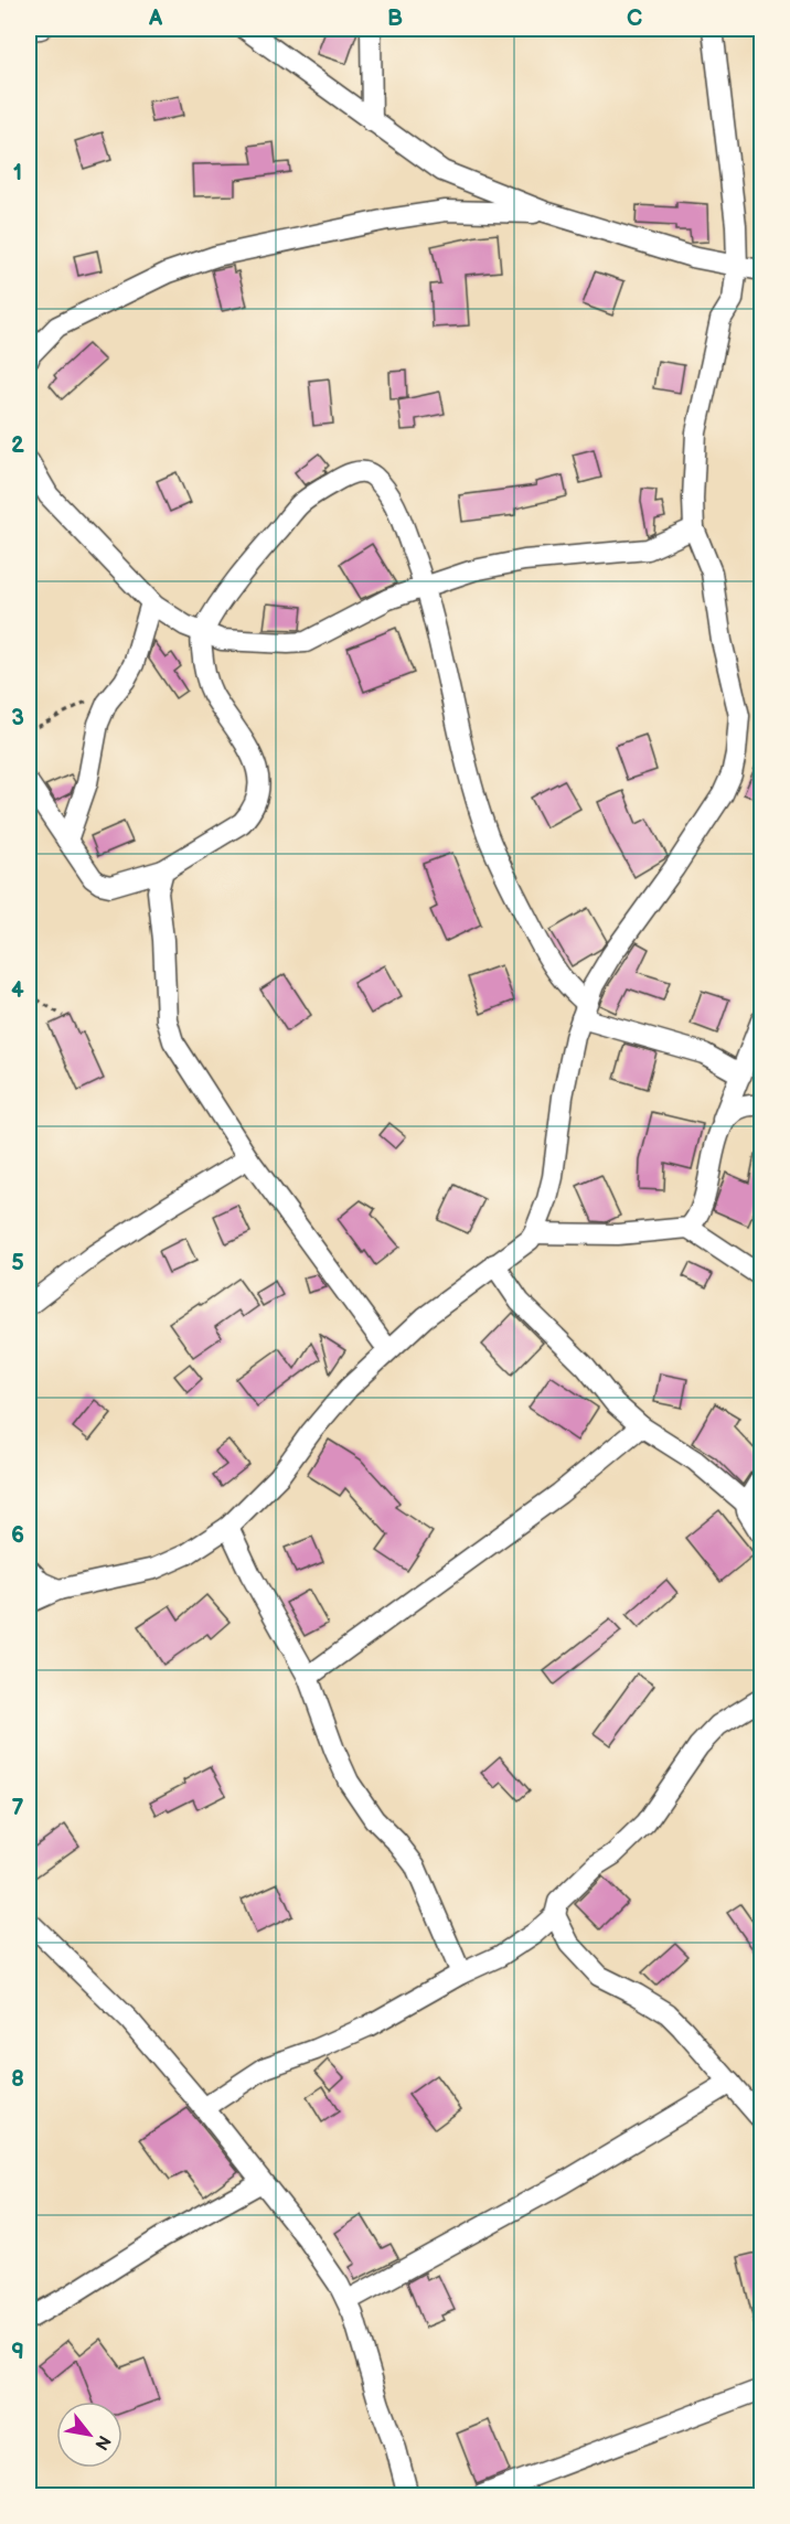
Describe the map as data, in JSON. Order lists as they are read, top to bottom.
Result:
{
  "north": "bottom right",
  "grid": {
    "columns": ["A", "B", "C"],
    "rows": [
      "1",
      "2",
      "3",
      "4",
      "5",
      "6",
      "7",
      "8",
      "9"
    ]
  }
}
